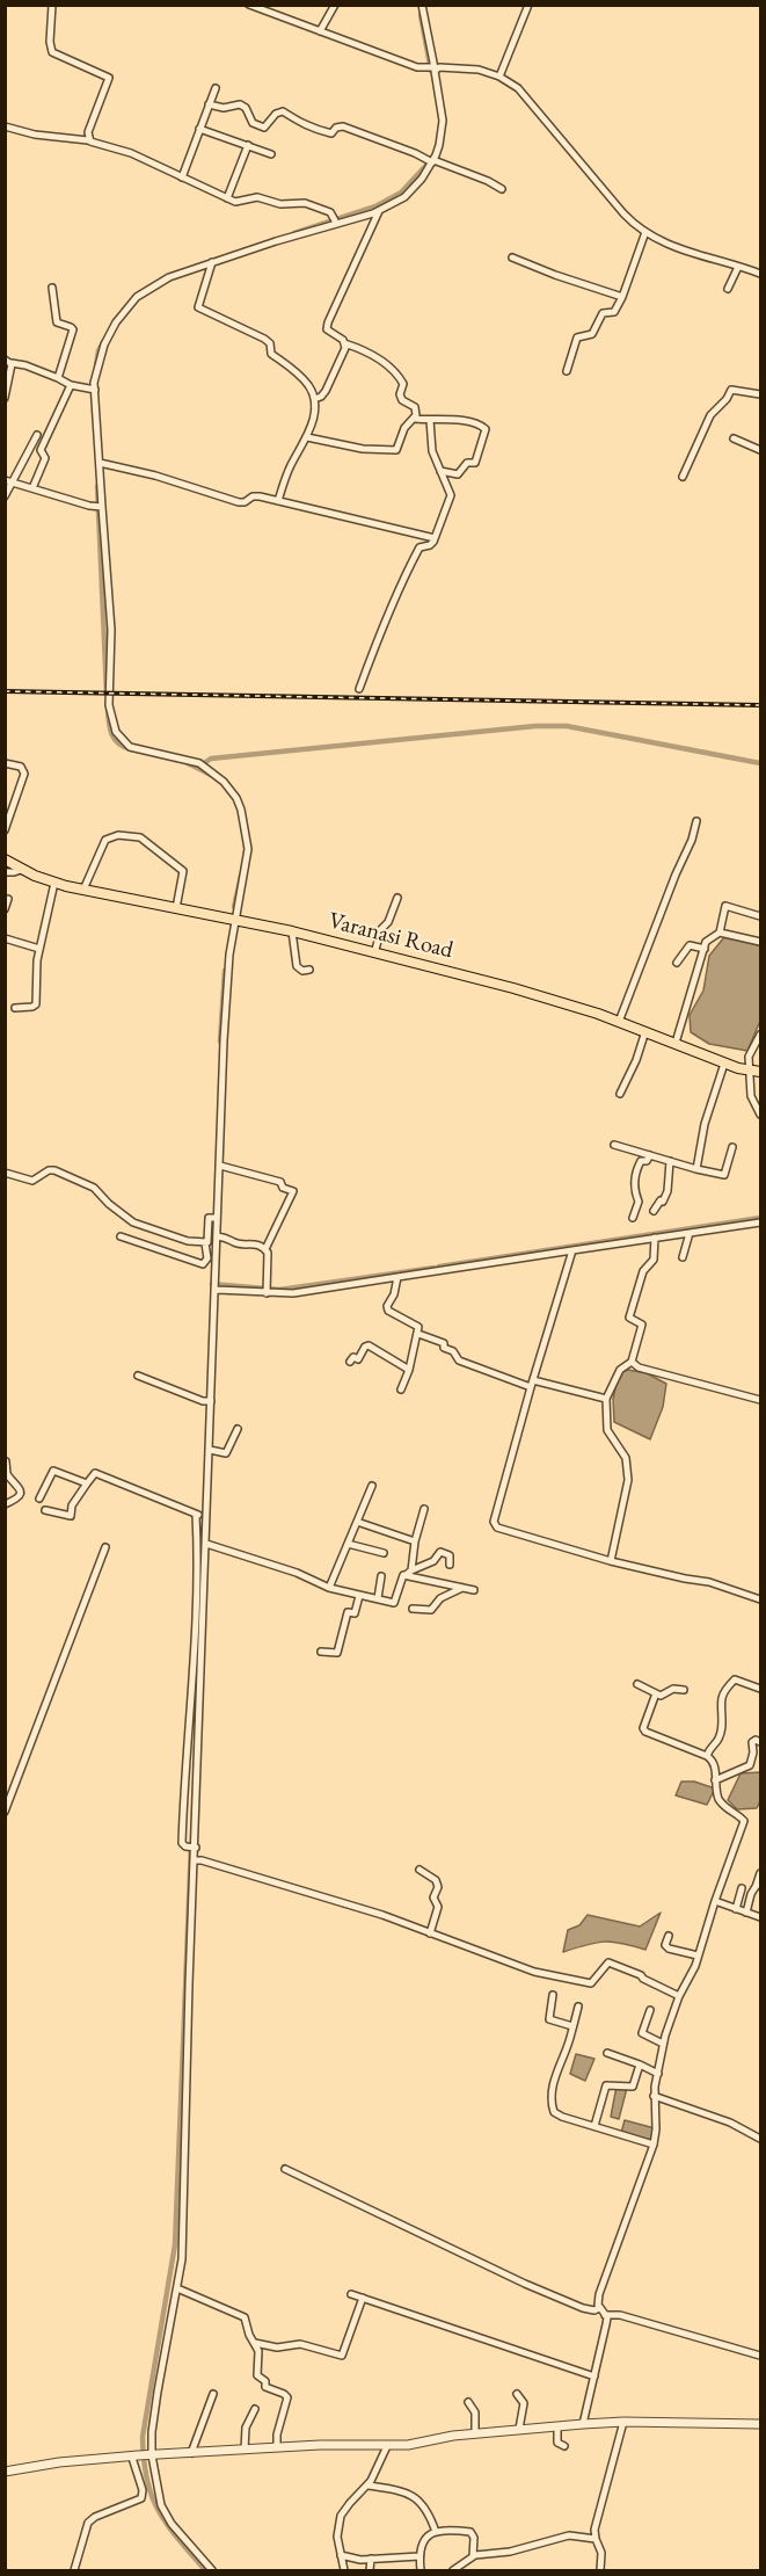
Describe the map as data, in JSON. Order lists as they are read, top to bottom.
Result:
{
  "streets": {
    "highway": ["Varanasi Road"]
  }
}
